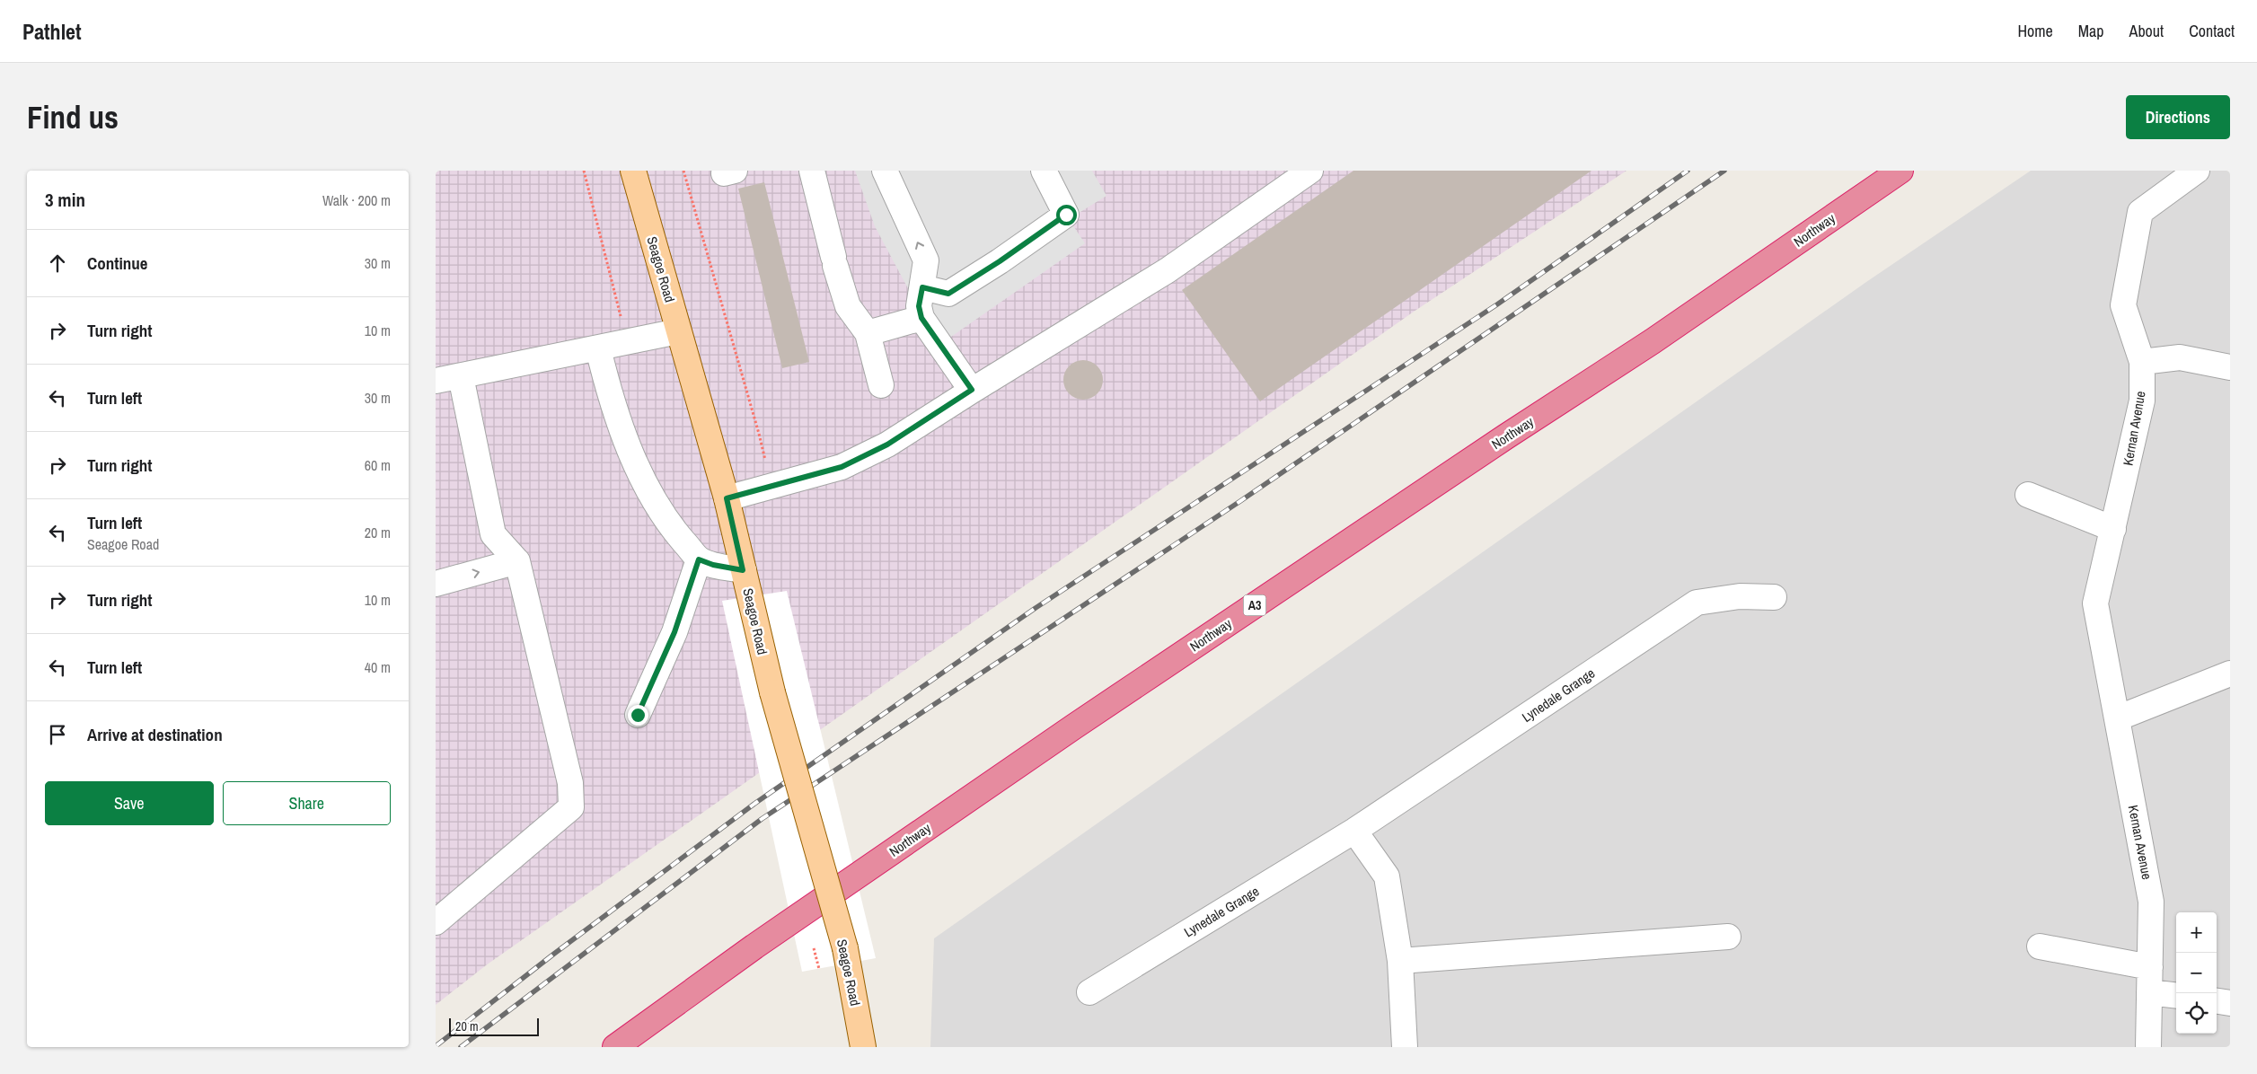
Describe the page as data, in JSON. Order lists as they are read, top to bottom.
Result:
{
  "streets": {
    "highway": ["Northway", "A3"],
    "main road": ["Seagoe Road"],
    "street": ["Kernan Avenue", "Lynedale Grange"]
  },
  "scale_bar": "20 m",
  "page": {
    "header": "Pathlet",
    "nav": [
      "Home",
      "Map",
      "About",
      "Contact"
    ],
    "buttons": [
      "Directions",
      ["Save", "Share"]
    ],
    "title": "Find us",
    "heading": ["3 min", "Walk · 200 m"],
    "list": [
      ["Continue", "30 m"],
      ["Turn right", "10 m"],
      ["Turn left", "30 m"],
      ["Turn right", "60 m"],
      ["Turn left", "Seagoe Road", "20 m"],
      ["Turn right", "10 m"],
      ["Turn left", "40 m"],
      "Arrive at destination"
    ],
    "map_buttons": ["+", "−"],
    "scale": "20 m"
  }
}
